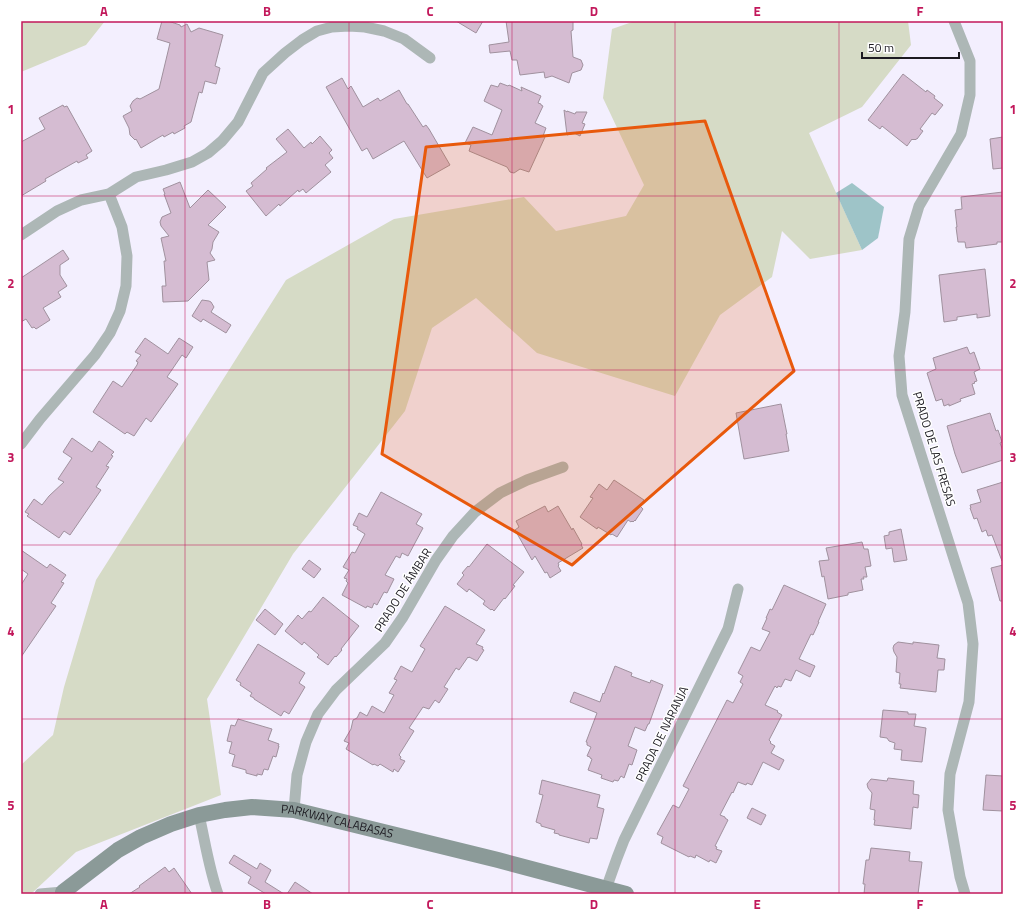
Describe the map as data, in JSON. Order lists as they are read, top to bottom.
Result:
{
  "streets": {
    "street": [
      "PRADO DE LAS FRESAS",
      "PRADO DE ÁMBAR",
      "PRADA DE NARANJA",
      "PARKWAY CALABASAS"
    ]
  },
  "crossings": [
    ["PRADO DE ÁMBAR", "PARKWAY CALABASAS"],
    ["PRADA DE NARANJA", "PARKWAY CALABASAS"]
  ],
  "scale_bar": "50 m",
  "grid": {
    "columns": [
      "A",
      "B",
      "C",
      "D",
      "E",
      "F"
    ],
    "rows": [
      "1",
      "2",
      "3",
      "4",
      "5"
    ]
  }
}
